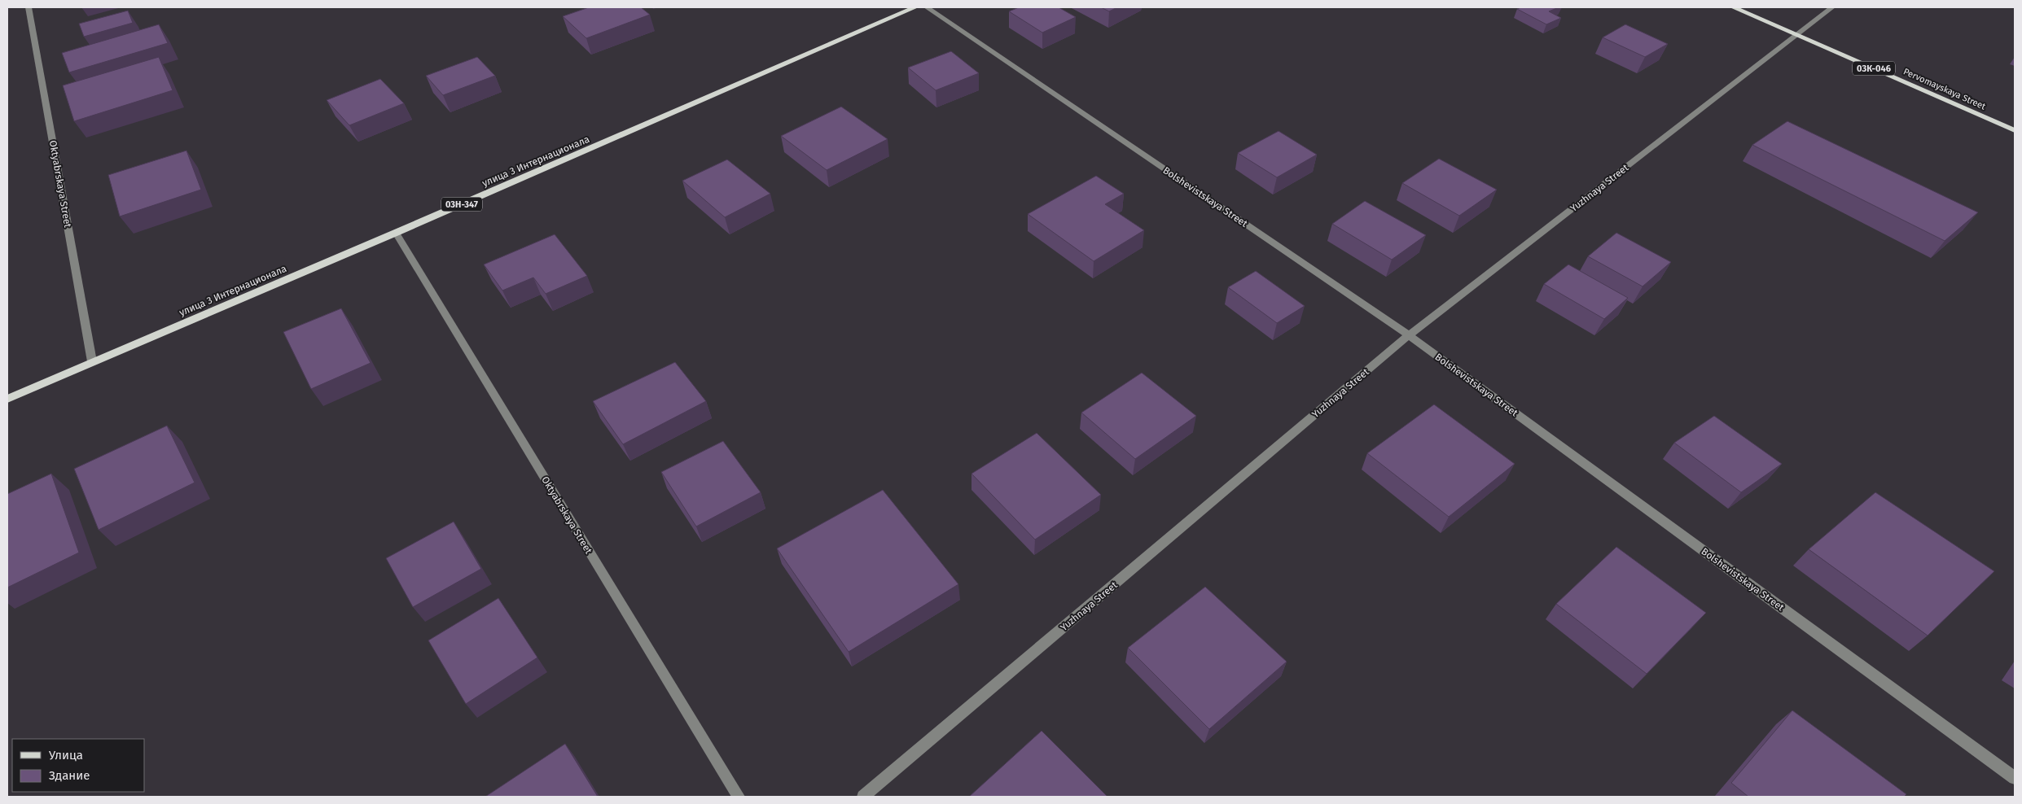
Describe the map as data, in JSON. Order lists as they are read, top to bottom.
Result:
{
  "streets": {
    "main road": [
      "03К-046",
      "Pervomayskaya Street",
      "улица 3 Интернационала",
      "03Н-347"
    ],
    "street": ["Oktyabrskaya Street", "Yuzhnaya Street", "Bolshevistskaya Street"]
  },
  "crossings": [
    ["Pervomayskaya Street", "Yuzhnaya Street"],
    ["улица 3 Интернационала", "Oktyabrskaya Street"],
    ["Yuzhnaya Street", "Bolshevistskaya Street"]
  ],
  "legend": ["Улица", "Здание"]
}
